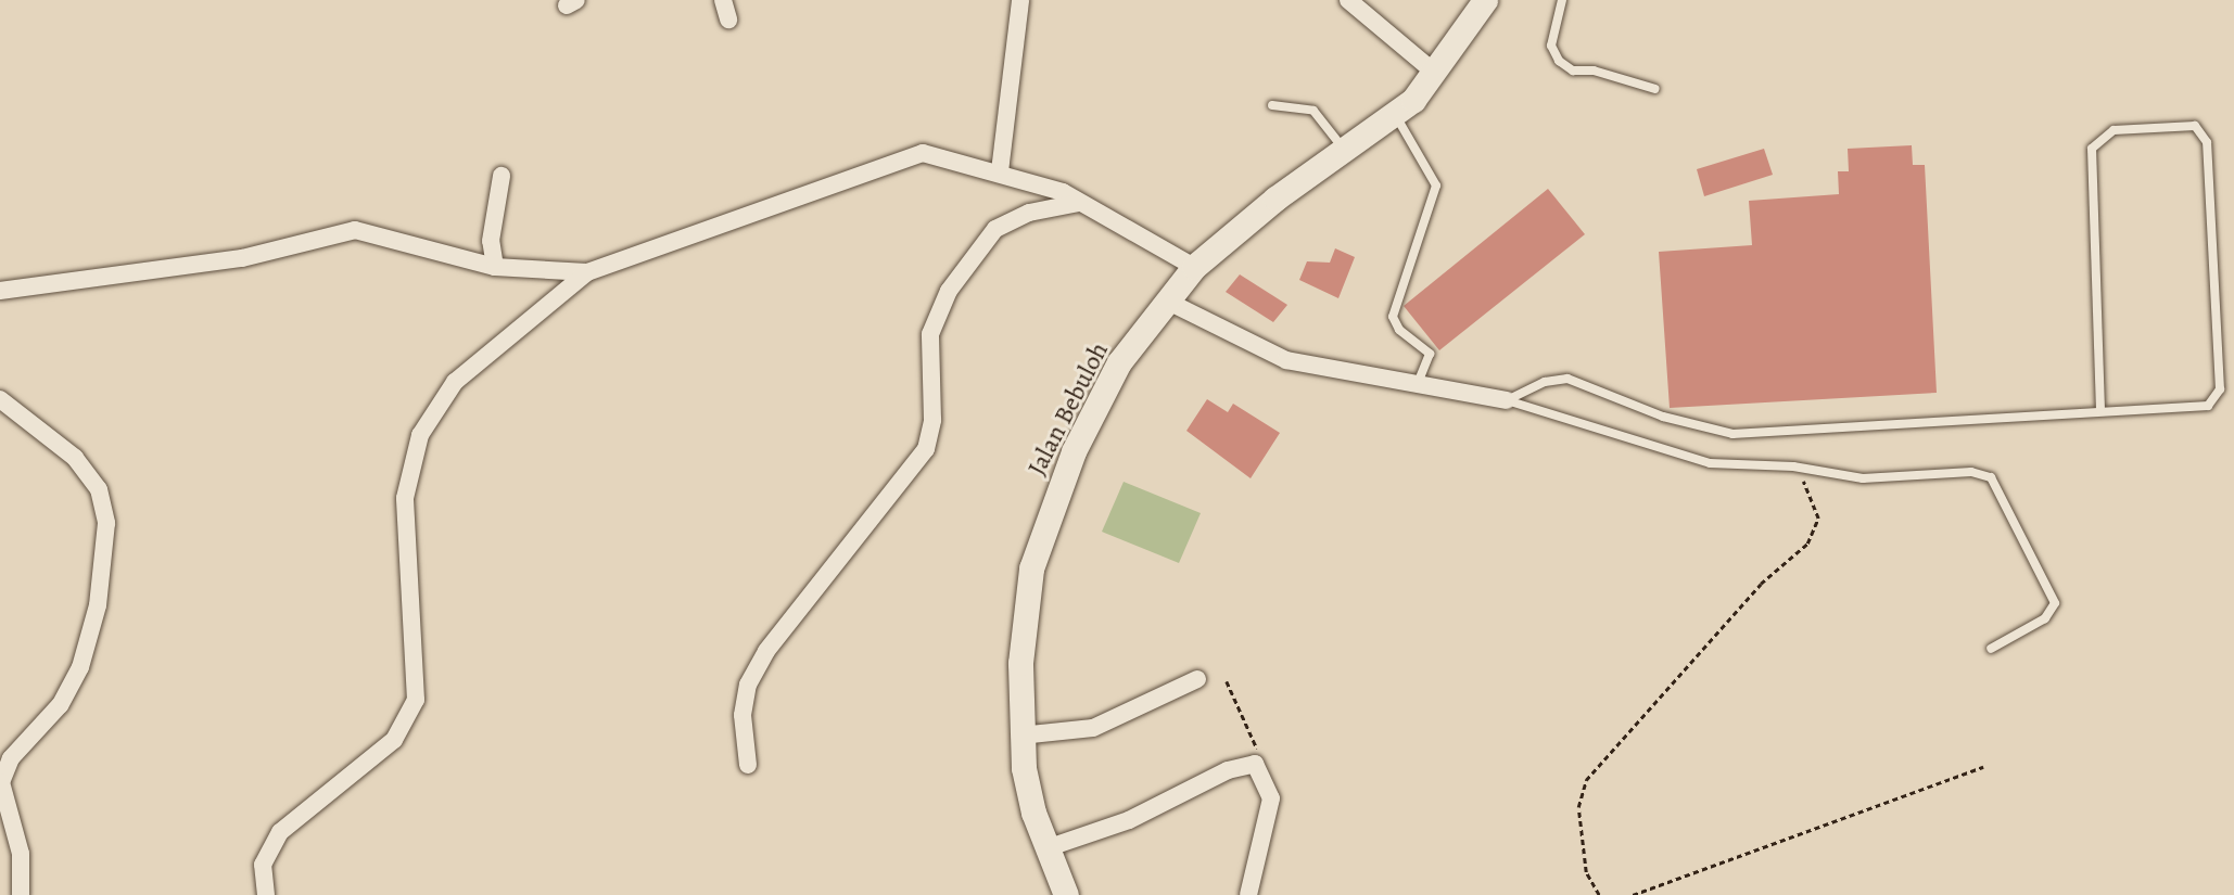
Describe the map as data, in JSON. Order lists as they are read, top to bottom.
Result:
{
  "streets": {
    "main road": ["Jalan Bebuloh"]
  }
}
